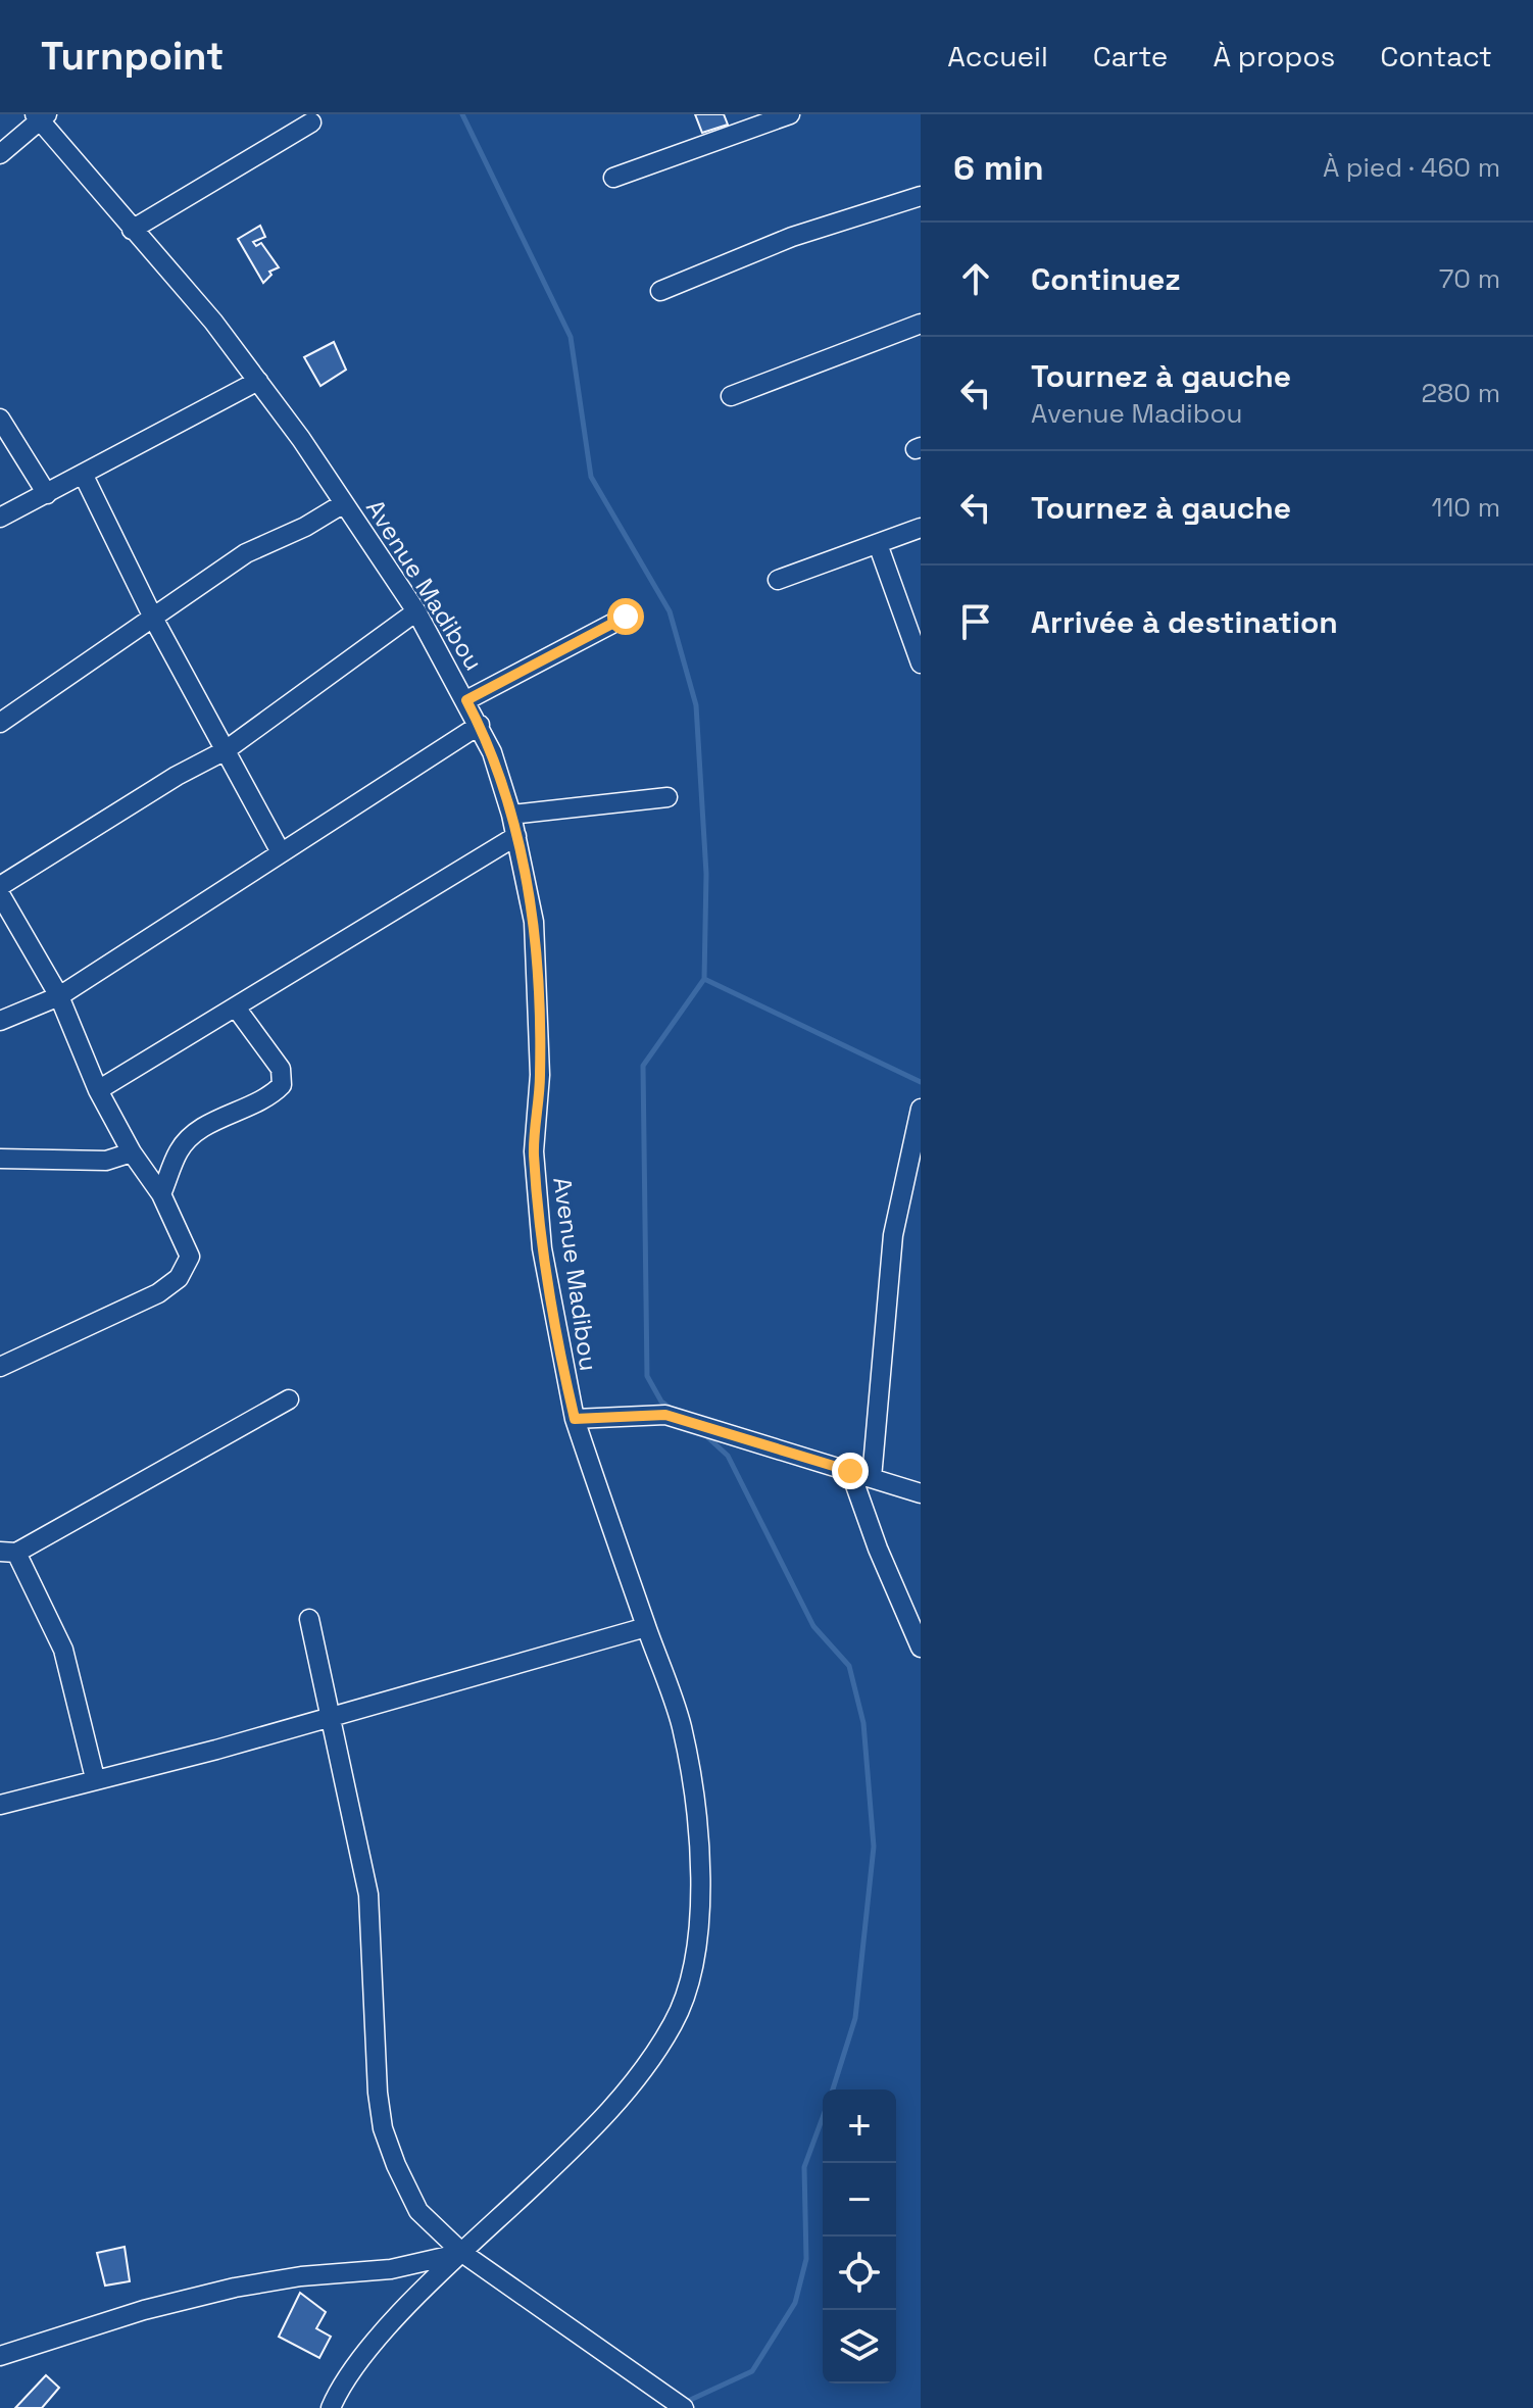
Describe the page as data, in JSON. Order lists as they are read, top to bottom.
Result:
{
  "streets": {
    "street": ["Avenue Madibou"]
  },
  "page": {
    "header": "Turnpoint",
    "nav": [
      "Accueil",
      "Carte",
      "À propos",
      "Contact"
    ],
    "heading": ["6 min", "À pied · 460 m"],
    "list": [
      ["Continuez", "70 m"],
      ["Tournez à gauche", "Avenue Madibou", "280 m"],
      ["Tournez à gauche", "110 m"],
      "Arrivée à destination"
    ],
    "map_buttons": ["+", "−"]
  }
}
